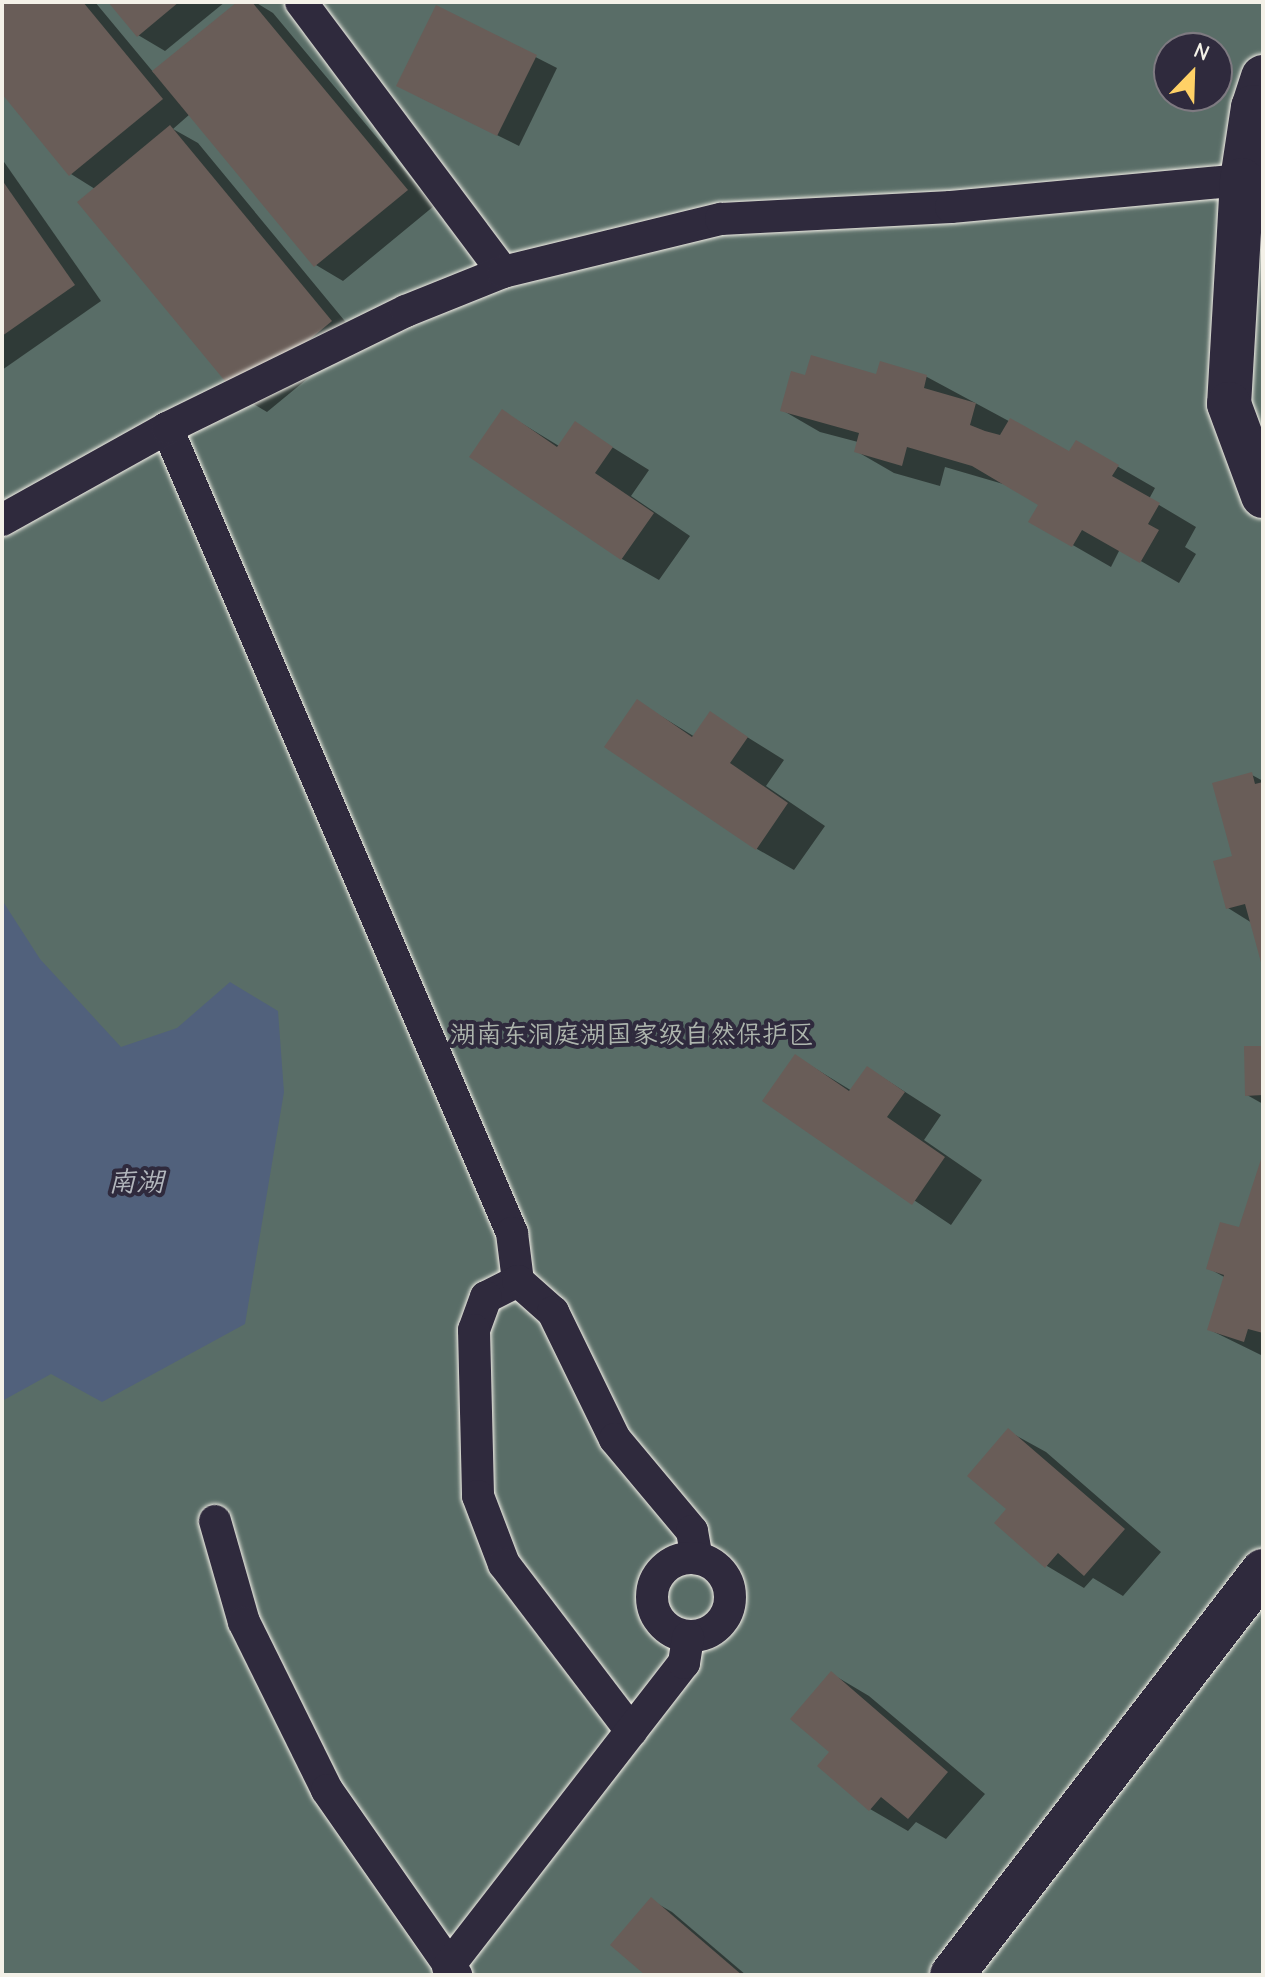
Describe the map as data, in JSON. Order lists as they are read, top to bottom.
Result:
{
  "water": ["南湖"],
  "parks": ["湖南东洞庭湖国家级自然保护区"],
  "north": "top right"
}
